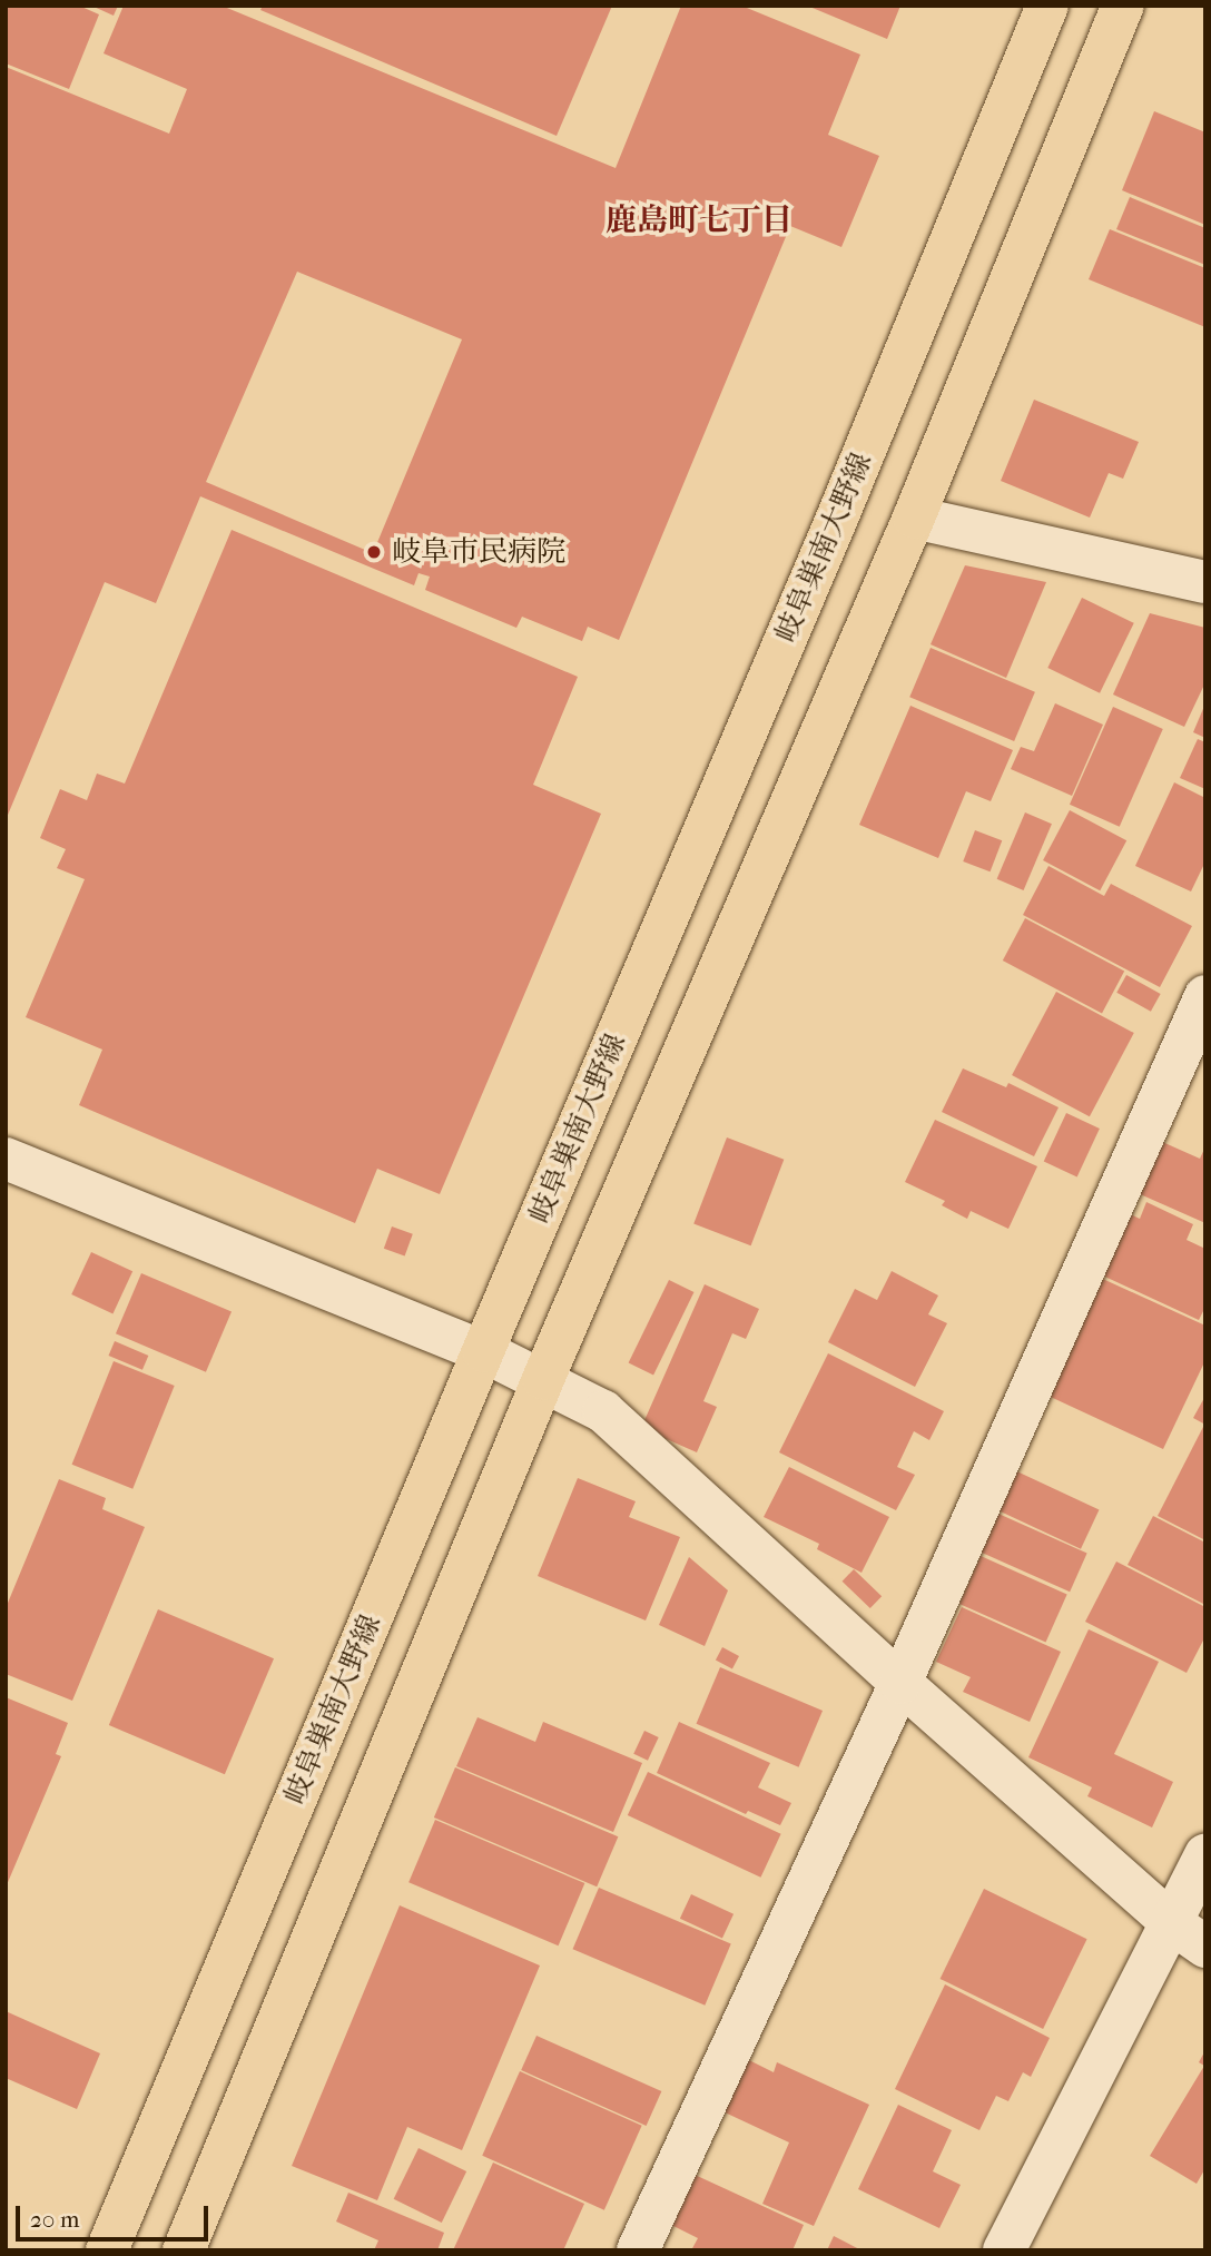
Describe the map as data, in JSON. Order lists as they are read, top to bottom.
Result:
{
  "streets": {
    "main road": ["岐阜巣南大野線"]
  },
  "districts": ["鹿島町七丁目"],
  "places": ["岐阜市民病院"],
  "scale_bar": "20 m"
}
